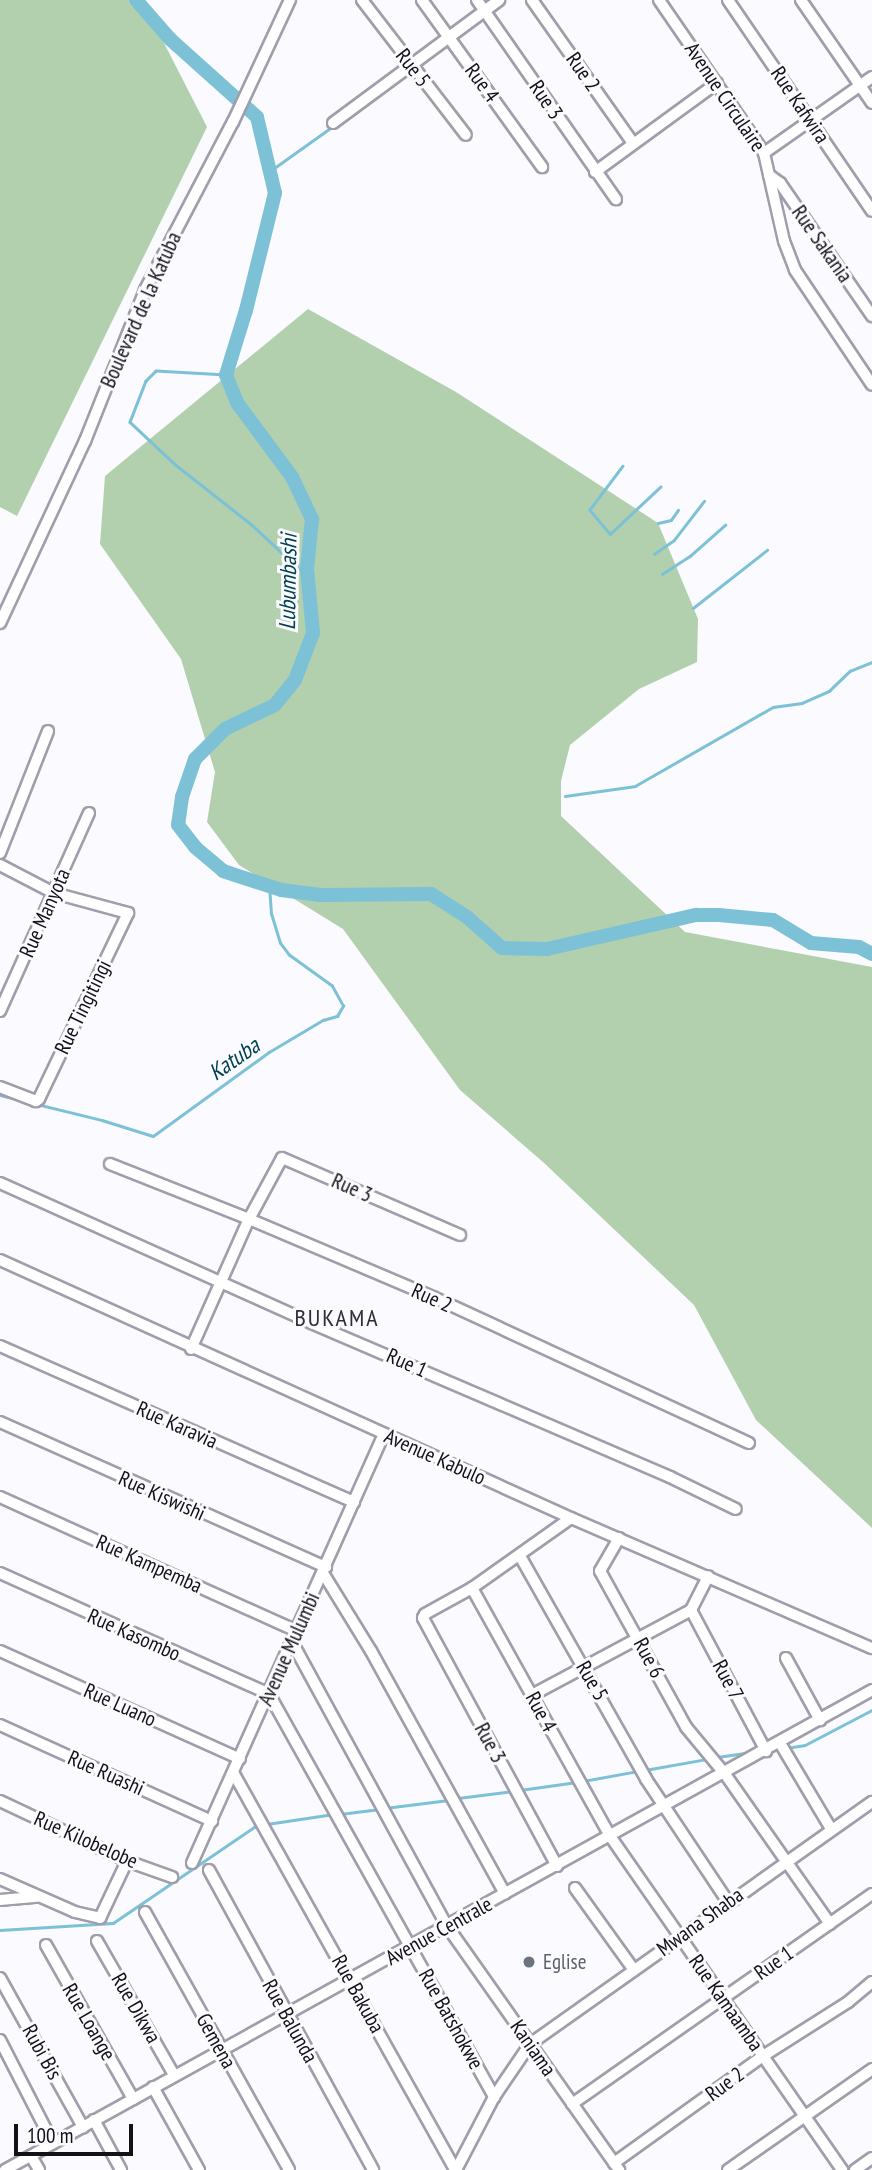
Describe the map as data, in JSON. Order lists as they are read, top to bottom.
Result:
{
  "streets": {
    "street": [
      "Rue 5",
      "Rue 2",
      "Rue 4",
      "Avenue Circulaire",
      "Rue 3",
      "Rue Kafwira",
      "Rue Sakania",
      "Boulevard de la Katuba",
      "Rue Manyota",
      "Rue Tingitingi",
      "Rue 1",
      "Rue Karavia",
      "Avenue Kabulo",
      "Rue Kiswishi",
      "Rue Kampemba",
      "Rue Kasombo",
      "Avenue Mulumbi",
      "Rue 6",
      "Rue 7",
      "Rue Luano",
      "Rue Ruashi",
      "Rue Kilobelobe",
      "Mwana Shaba",
      "Avenue Centrale",
      "Rue Bakuba",
      "Rue Kamaamba",
      "Rue Dikwa",
      "Rue Batshokwe",
      "Rue Balunda",
      "Rue Loange",
      "Gemena",
      "Kaniama",
      "Rubi Bis"
    ]
  },
  "crossings": [
    ["Rue 5", "Mwana Shaba"],
    ["Rue 5", "Avenue Centrale"],
    ["Rue 2", "Rue 3"],
    ["Rue 2", "Rue Kamaamba"],
    ["Rue 2", "Kaniama"],
    ["Rue 4", "Rue 3"],
    ["Rue 4", "Avenue Centrale"],
    ["Rue 4", "Rue Kamaamba"],
    ["Avenue Circulaire", "Rue Sakania"],
    ["Rue 3", "Avenue Centrale"],
    ["Rue Manyota", "Rue Tingitingi"],
    ["Rue 1", "Rue 6"],
    ["Rue 1", "Rue Kamaamba"],
    ["Rue 1", "Kaniama"],
    ["Rue Karavia", "Avenue Mulumbi"],
    ["Avenue Kabulo", "Avenue Mulumbi"],
    ["Avenue Kabulo", "Rue 6"],
    ["Rue Kiswishi", "Avenue Mulumbi"],
    ["Rue Kampemba", "Avenue Mulumbi"],
    ["Rue Kasombo", "Avenue Mulumbi"],
    ["Rue Kasombo", "Rue Batshokwe"],
    ["Avenue Mulumbi", "Rue Luano"],
    ["Avenue Mulumbi", "Rue Ruashi"],
    ["Avenue Mulumbi", "Rue Bakuba"],
    ["Avenue Mulumbi", "Rue Batshokwe"],
    ["Rue 6", "Mwana Shaba"],
    ["Rue 6", "Avenue Centrale"],
    ["Rue 7", "Avenue Centrale"],
    ["Mwana Shaba", "Rue Kamaamba"],
    ["Mwana Shaba", "Kaniama"],
    ["Avenue Centrale", "Rue Bakuba"],
    ["Avenue Centrale", "Rue Kamaamba"],
    ["Avenue Centrale", "Rue Dikwa"],
    ["Avenue Centrale", "Rue Batshokwe"],
    ["Avenue Centrale", "Rue Balunda"],
    ["Avenue Centrale", "Rue Loange"],
    ["Avenue Centrale", "Gemena"],
    ["Avenue Centrale", "Kaniama"],
    ["Avenue Centrale", "Rubi Bis"]
  ],
  "districts": ["BUKAMA"],
  "water": ["Lubumbashi", "Katuba"],
  "places": ["Eglise"],
  "scale_bar": "100 m"
}
